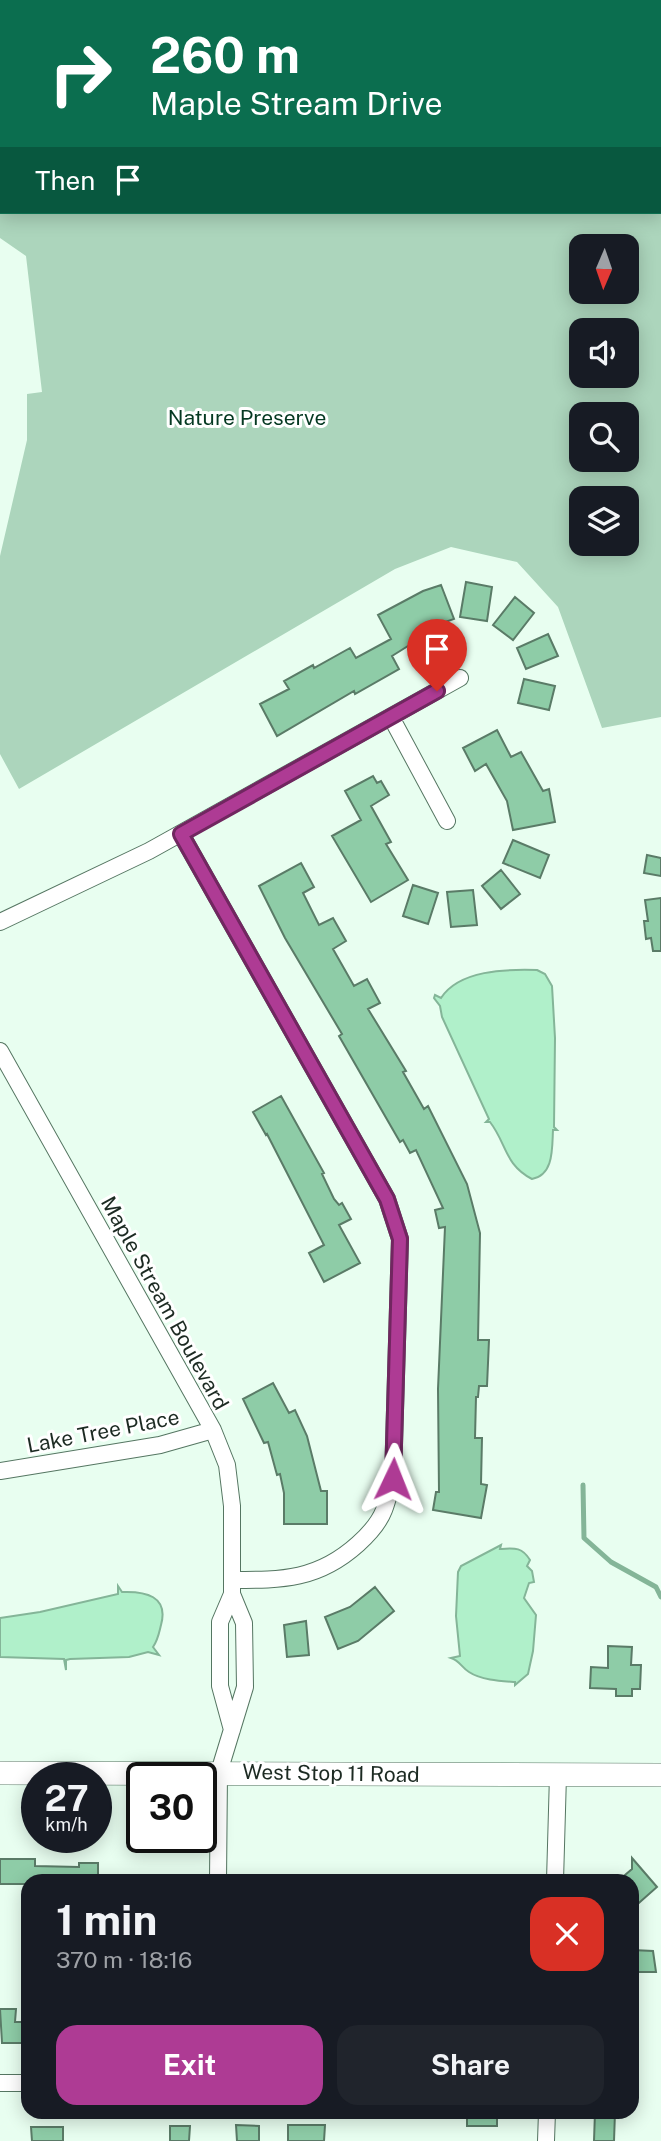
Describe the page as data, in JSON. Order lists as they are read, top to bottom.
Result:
{
  "streets": {
    "main road": ["West Stop 11 Road"],
    "street": ["Maple Stream Boulevard", "Lake Tree Place"]
  },
  "crossings": [
    ["Maple Stream Boulevard", "Lake Tree Place"],
    ["Maple Stream Boulevard", "West Stop 11 Road"]
  ],
  "parks": ["Nature Preserve"],
  "north": "bottom",
  "page": {
    "turn": ["260 m", "Maple Stream Drive"],
    "then": "Then",
    "speed": "27 km/h",
    "limit": "30",
    "heading": ["1 min", "370 m · 18:16"],
    "buttons": ["Exit", "Share"]
  }
}
